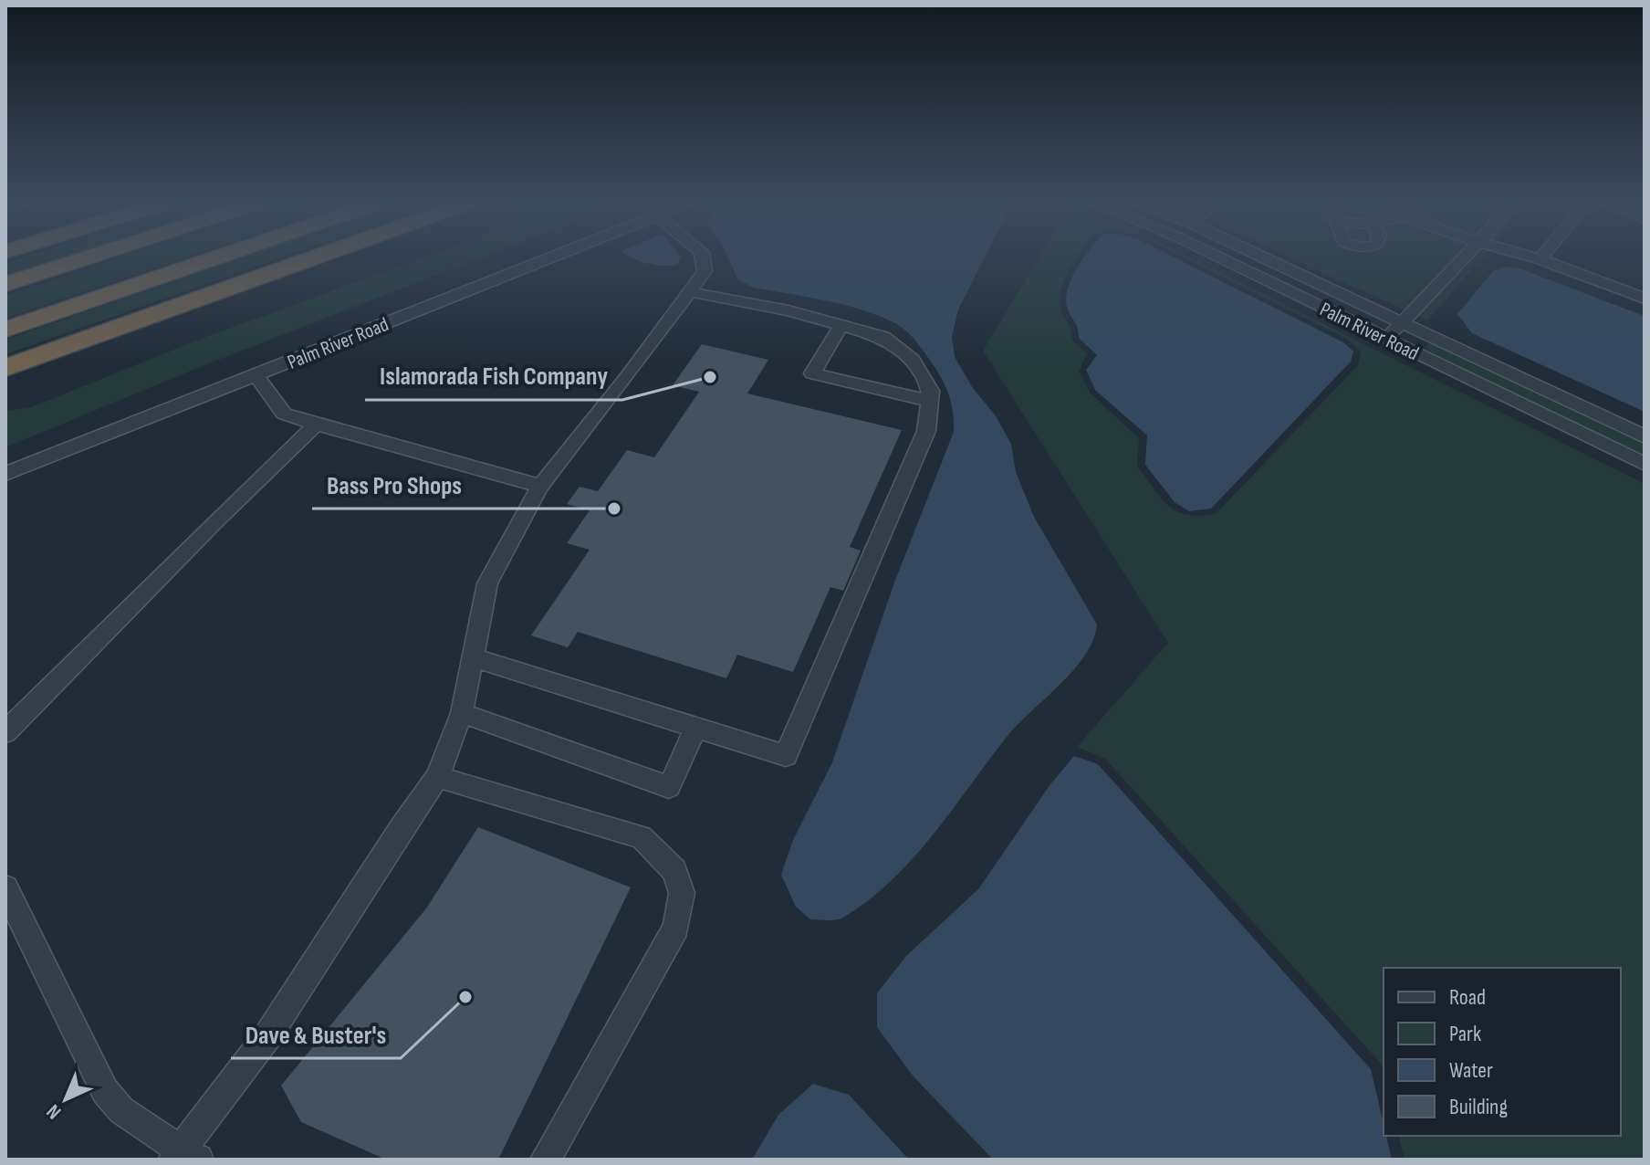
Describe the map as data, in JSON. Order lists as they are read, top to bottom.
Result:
{
  "streets": {
    "street": ["Palm River Road"]
  },
  "places": ["Islamorada Fish Company", "Bass Pro Shops", "Dave & Buster's"],
  "legend": [
    "Road",
    "Park",
    "Water",
    "Building"
  ],
  "north": "bottom left"
}
